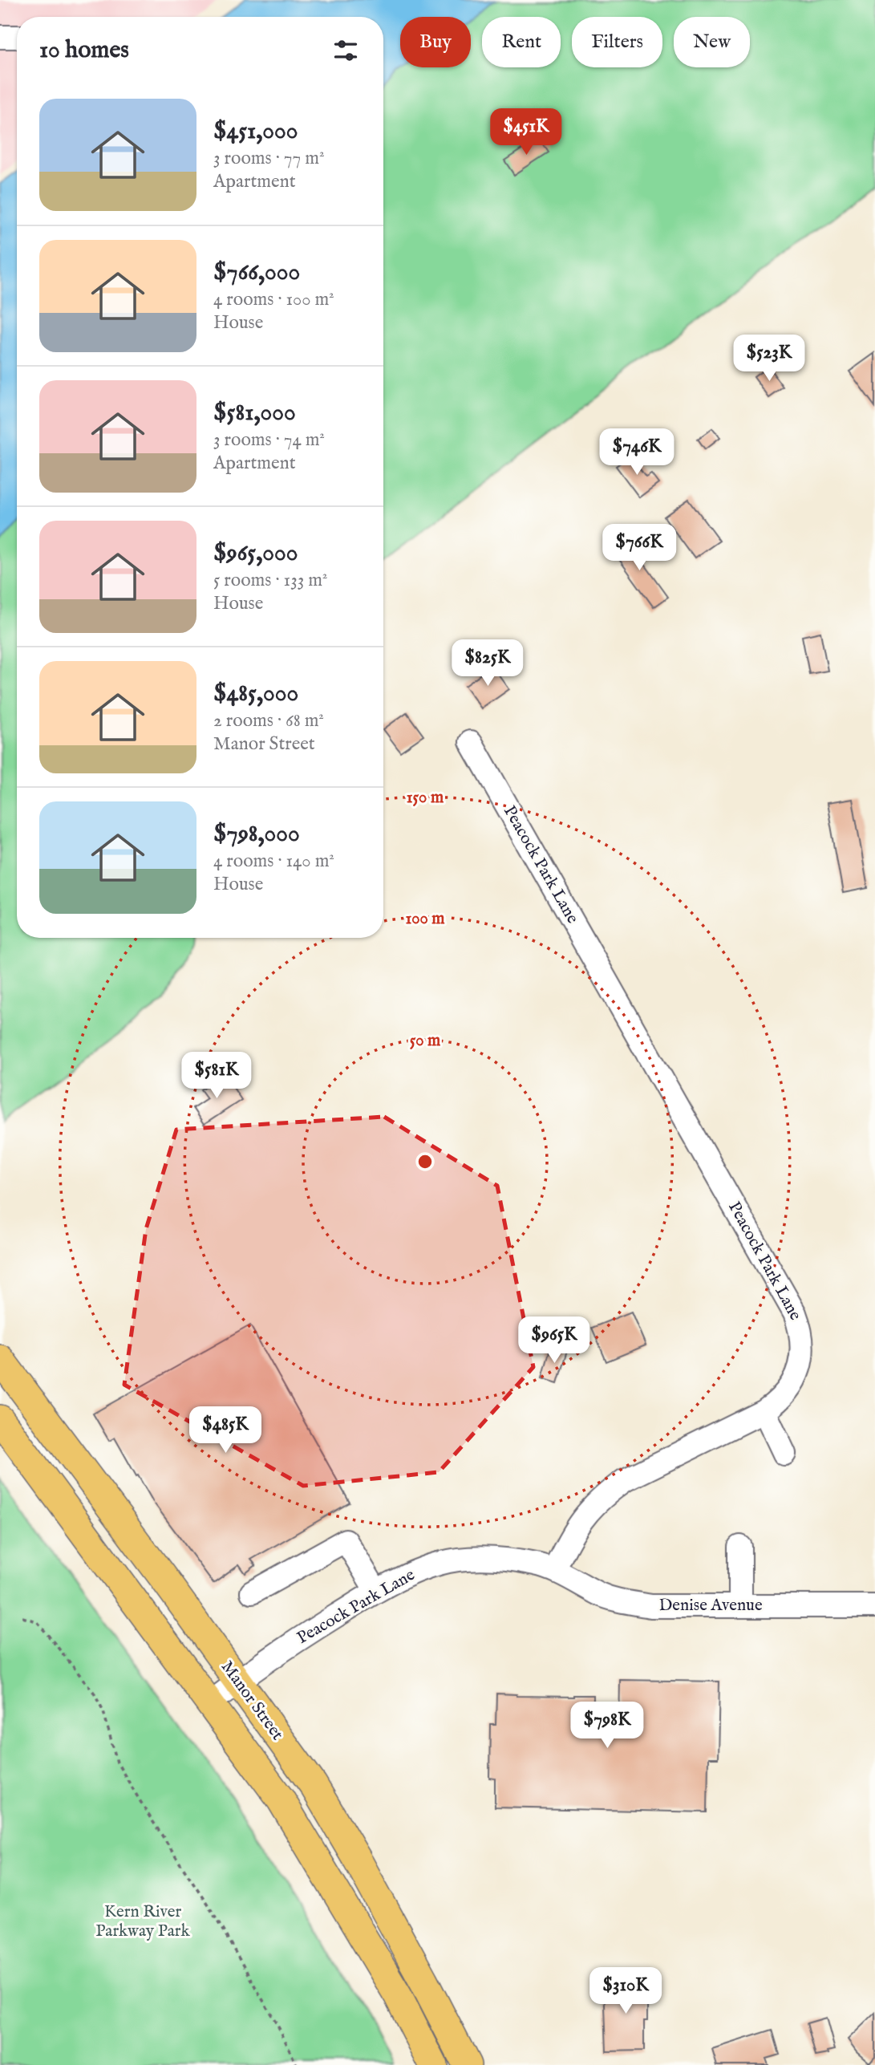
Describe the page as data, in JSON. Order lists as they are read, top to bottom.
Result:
{
  "streets": {
    "main road": ["Manor Street"],
    "street": ["Peacock Park Lane", "Denise Avenue"]
  },
  "crossings": [
    ["Peacock Park Lane", "Denise Avenue"],
    ["Peacock Park Lane", "Manor Street"]
  ],
  "parks": ["Kern River Parkway Park"],
  "page": {
    "chip": [
      "Buy",
      "Rent",
      "Filters",
      "New"
    ],
    "heading": "10 homes",
    "list": [
      {
        "name": "$451,000",
        "note": "3 rooms · 77 m² · Apartment"
      },
      {
        "name": "$766,000",
        "note": "4 rooms · 100 m² · House"
      },
      {
        "name": "$581,000",
        "note": "3 rooms · 74 m² · Apartment"
      },
      {
        "name": "$965,000",
        "note": "5 rooms · 133 m² · House"
      },
      {
        "name": "$485,000",
        "note": "2 rooms · 68 m² · Manor Street"
      },
      {
        "name": "$798,000",
        "note": "4 rooms · 140 m² · House"
      }
    ],
    "price": [
      "$451K",
      "$523K",
      "$746K",
      "$766K",
      "$825K",
      "$581K",
      "$965K",
      "$485K",
      "$798K",
      "$310K"
    ]
  },
  "rings": ["150 m", "100 m", "50 m"]
}
